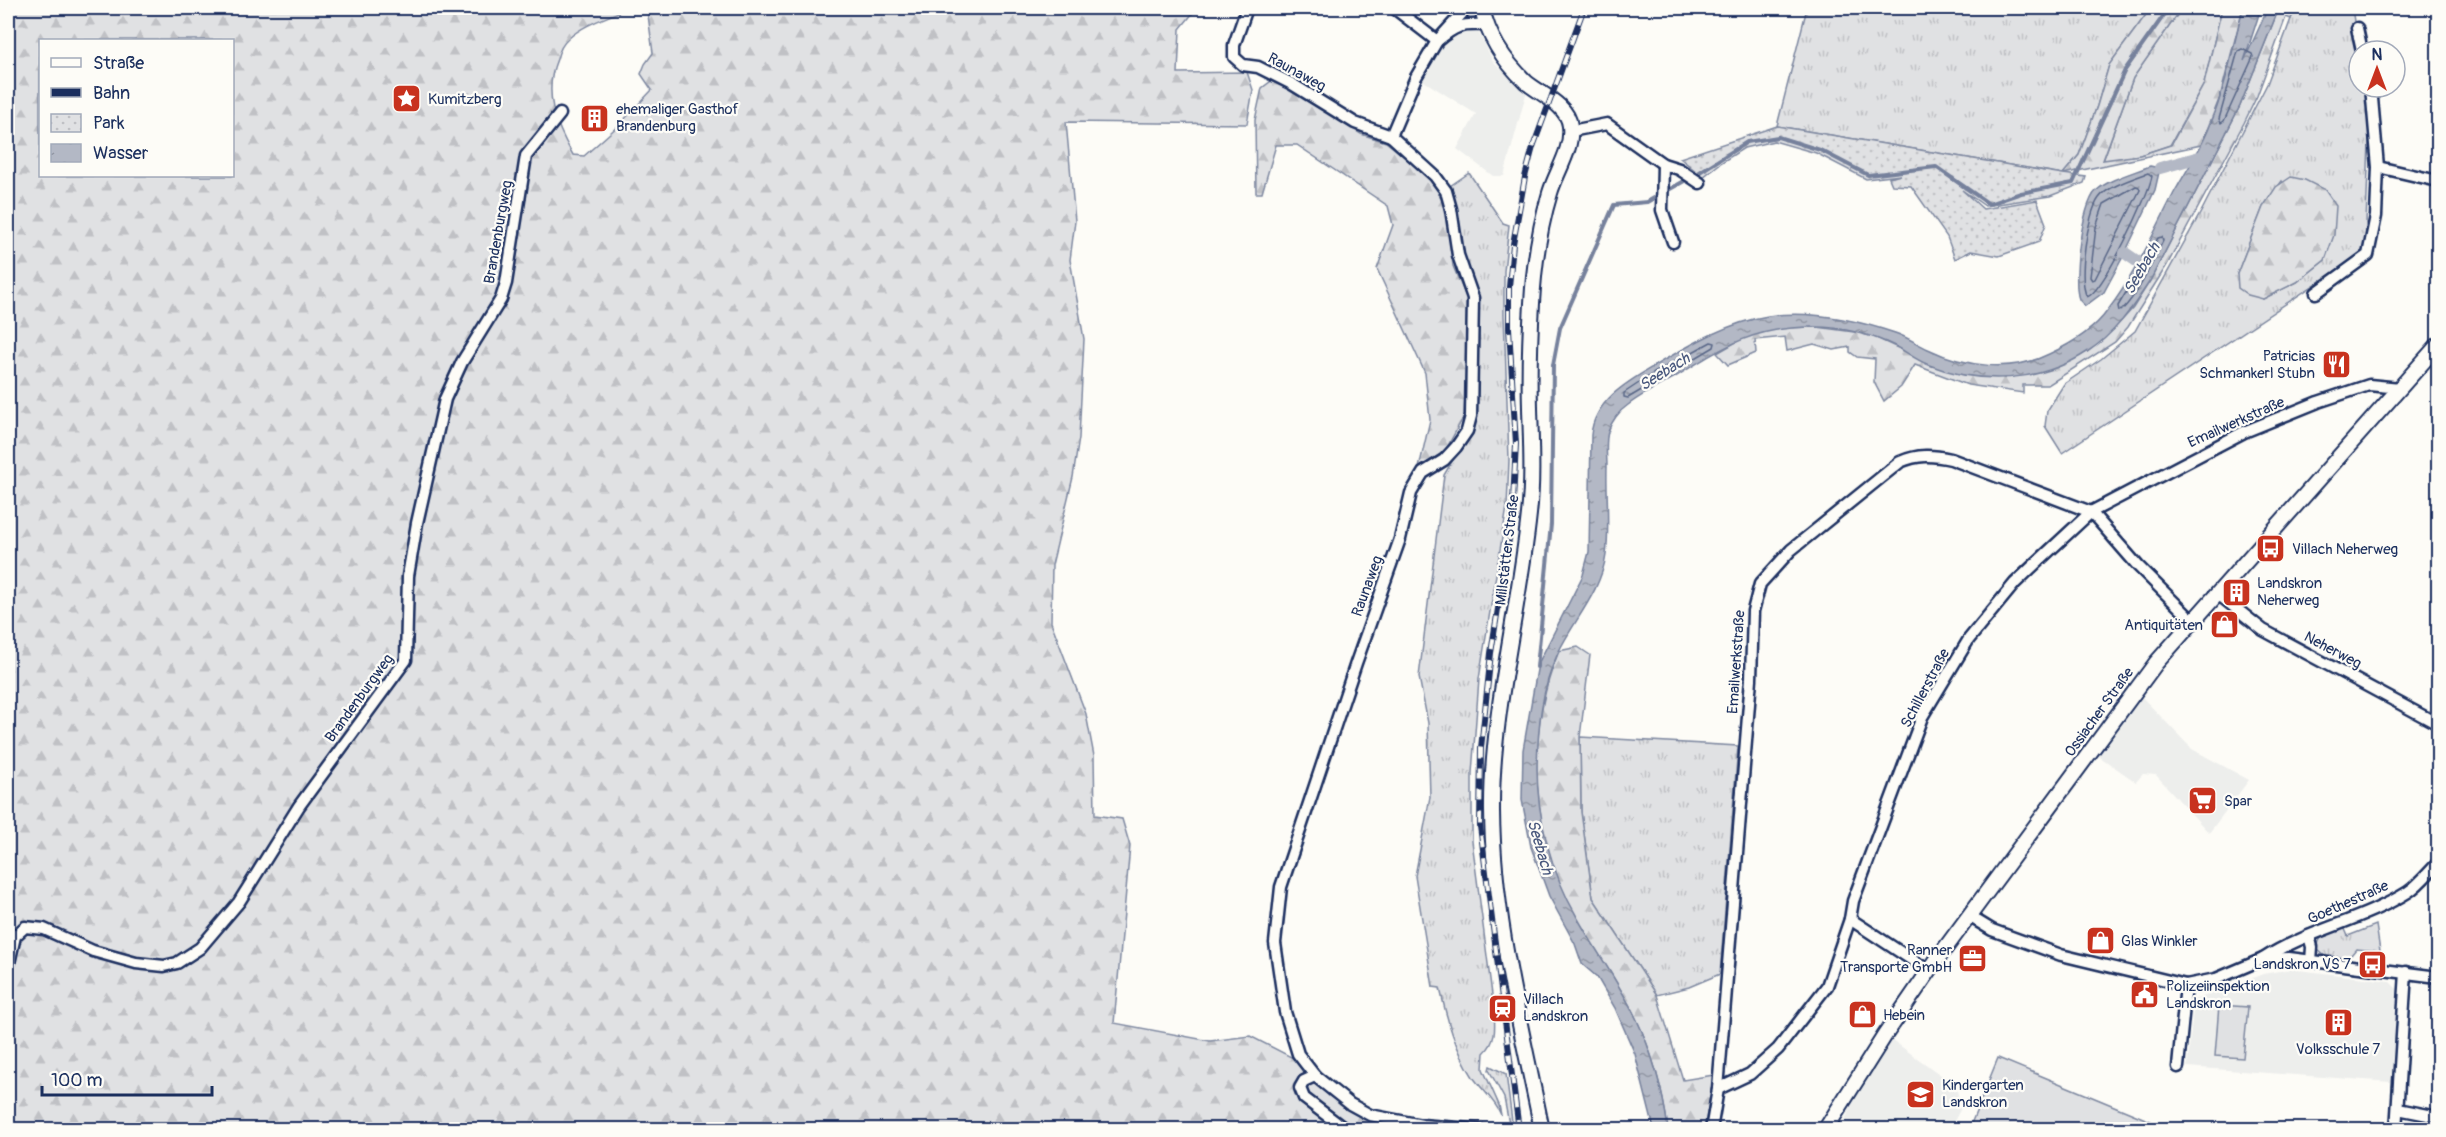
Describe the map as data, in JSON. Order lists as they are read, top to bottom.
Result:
{
  "streets": {
    "street": [
      "Raunaweg",
      "Brandenburgweg",
      "Emailwerkstraße",
      "Millstätter Straße",
      "Neherweg",
      "Schillerstraße",
      "Ossiacher Straße",
      "Goethestraße"
    ]
  },
  "crossings": [
    ["Emailwerkstraße", "Schillerstraße"],
    ["Emailwerkstraße", "Ossiacher Straße"],
    ["Neherweg", "Ossiacher Straße"]
  ],
  "water": ["Seebach"],
  "places": {
    "place": ["Kumitzberg"],
    "building": ["ehemaliger Gasthof Brandenburg", "Landskron Neherweg", "Volksschule 7"],
    "restaurant": ["Patricias Schmankerl Stubn"],
    "bus stop": ["Villach Neherweg", "Landskron VS 7"],
    "shop": ["Antiquitäten", "Glas Winkler", "Hebein"],
    "supermarket": ["Spar"],
    "office": ["Ranner Transporte GmbH"],
    "public building": ["Polizeiinspektion Landskron"],
    "station": ["Villach Landskron"],
    "school or university": ["Kindergarten Landskron"]
  },
  "legend": [
    "Straße",
    "Bahn",
    "Park",
    "Wasser"
  ],
  "scale_bar": "100 m",
  "north": "top"
}
